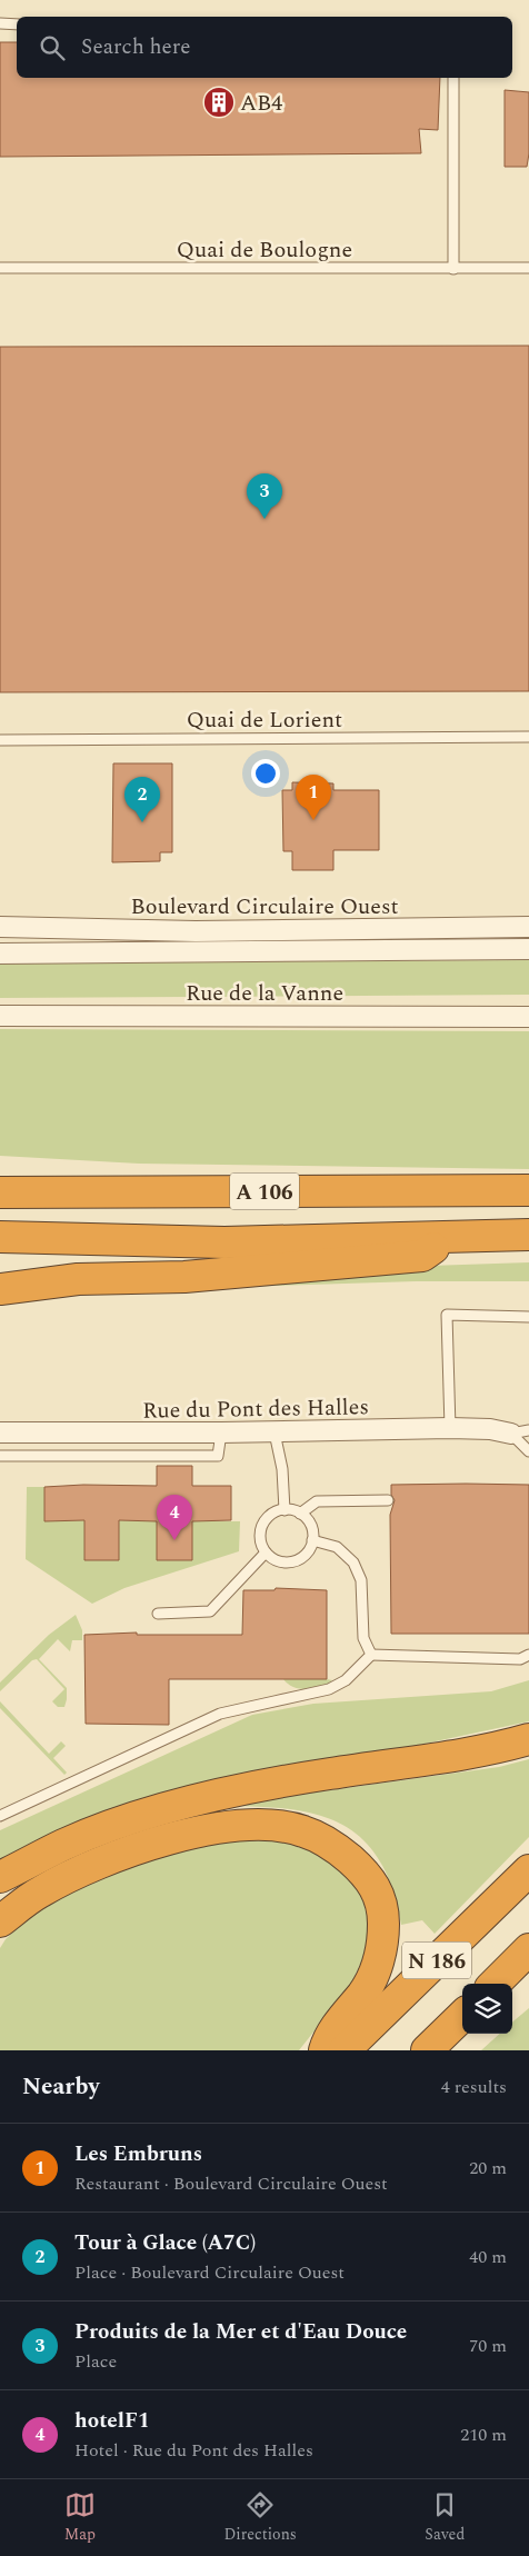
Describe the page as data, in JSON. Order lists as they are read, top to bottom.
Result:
{
  "streets": {
    "highway": ["A 106", "N 186"],
    "street": ["Boulevard Circulaire Ouest", "Rue de la Vanne", "Rue du Pont des Halles"],
    "lane": ["Quai de Boulogne", "Quai de Lorient"]
  },
  "places": {
    "building": ["AB4"]
  },
  "page": {
    "search": "Search here",
    "pins": [
      "3",
      "1",
      "2",
      "4"
    ],
    "heading": ["Nearby", "4 results"],
    "list": [
      {
        "mark": "1",
        "name": "Les Embruns",
        "note": "Restaurant · Boulevard Circulaire Ouest",
        "value": "20 m"
      },
      {
        "mark": "2",
        "name": "Tour à Glace (A7C)",
        "note": "Place · Boulevard Circulaire Ouest",
        "value": "40 m"
      },
      {
        "mark": "3",
        "name": "Produits de la Mer et d'Eau Douce",
        "note": "Place",
        "value": "70 m"
      },
      {
        "mark": "4",
        "name": "hotelF1",
        "note": "Hotel · Rue du Pont des Halles",
        "value": "210 m"
      }
    ],
    "nav": ["Map", "Directions", "Saved"]
  }
}
